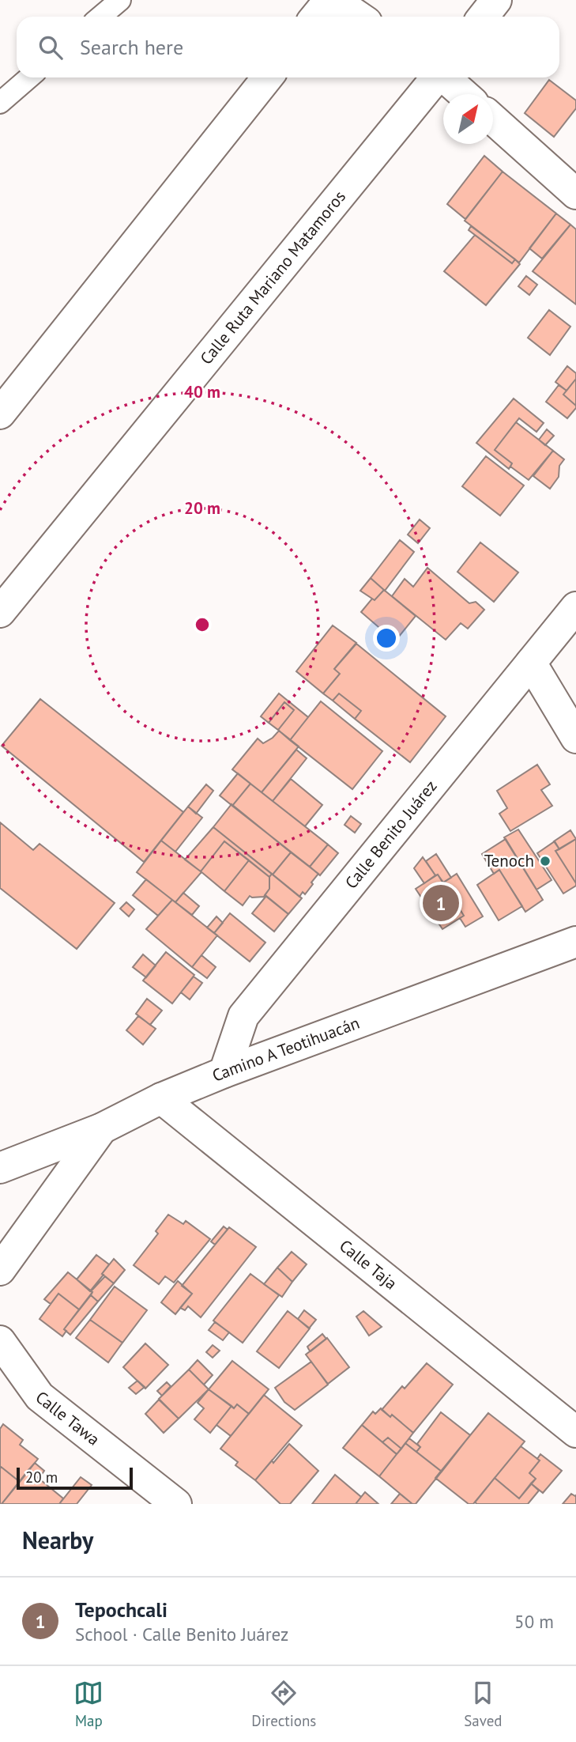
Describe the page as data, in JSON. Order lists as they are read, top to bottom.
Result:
{
  "streets": {
    "street": [
      "Calle Ruta Mariano Matamoros",
      "Calle Benito Juárez",
      "Camino A Teotihuacán",
      "Calle Taja",
      "Calle Tawa"
    ]
  },
  "crossings": [
    ["Calle Benito Juárez", "Camino A Teotihuacán"],
    ["Camino A Teotihuacán", "Calle Taja"]
  ],
  "places": ["Tenoch"],
  "scale_bar": "20 m",
  "north": "top right",
  "page": {
    "search": "Search here",
    "pins": "1",
    "scale": "20 m",
    "heading": "Nearby",
    "list": [
      {
        "mark": "1",
        "name": "Tepochcali",
        "note": "School · Calle Benito Juárez",
        "value": "50 m"
      }
    ],
    "nav": ["Map", "Directions", "Saved"]
  },
  "rings": ["40 m", "20 m"]
}
